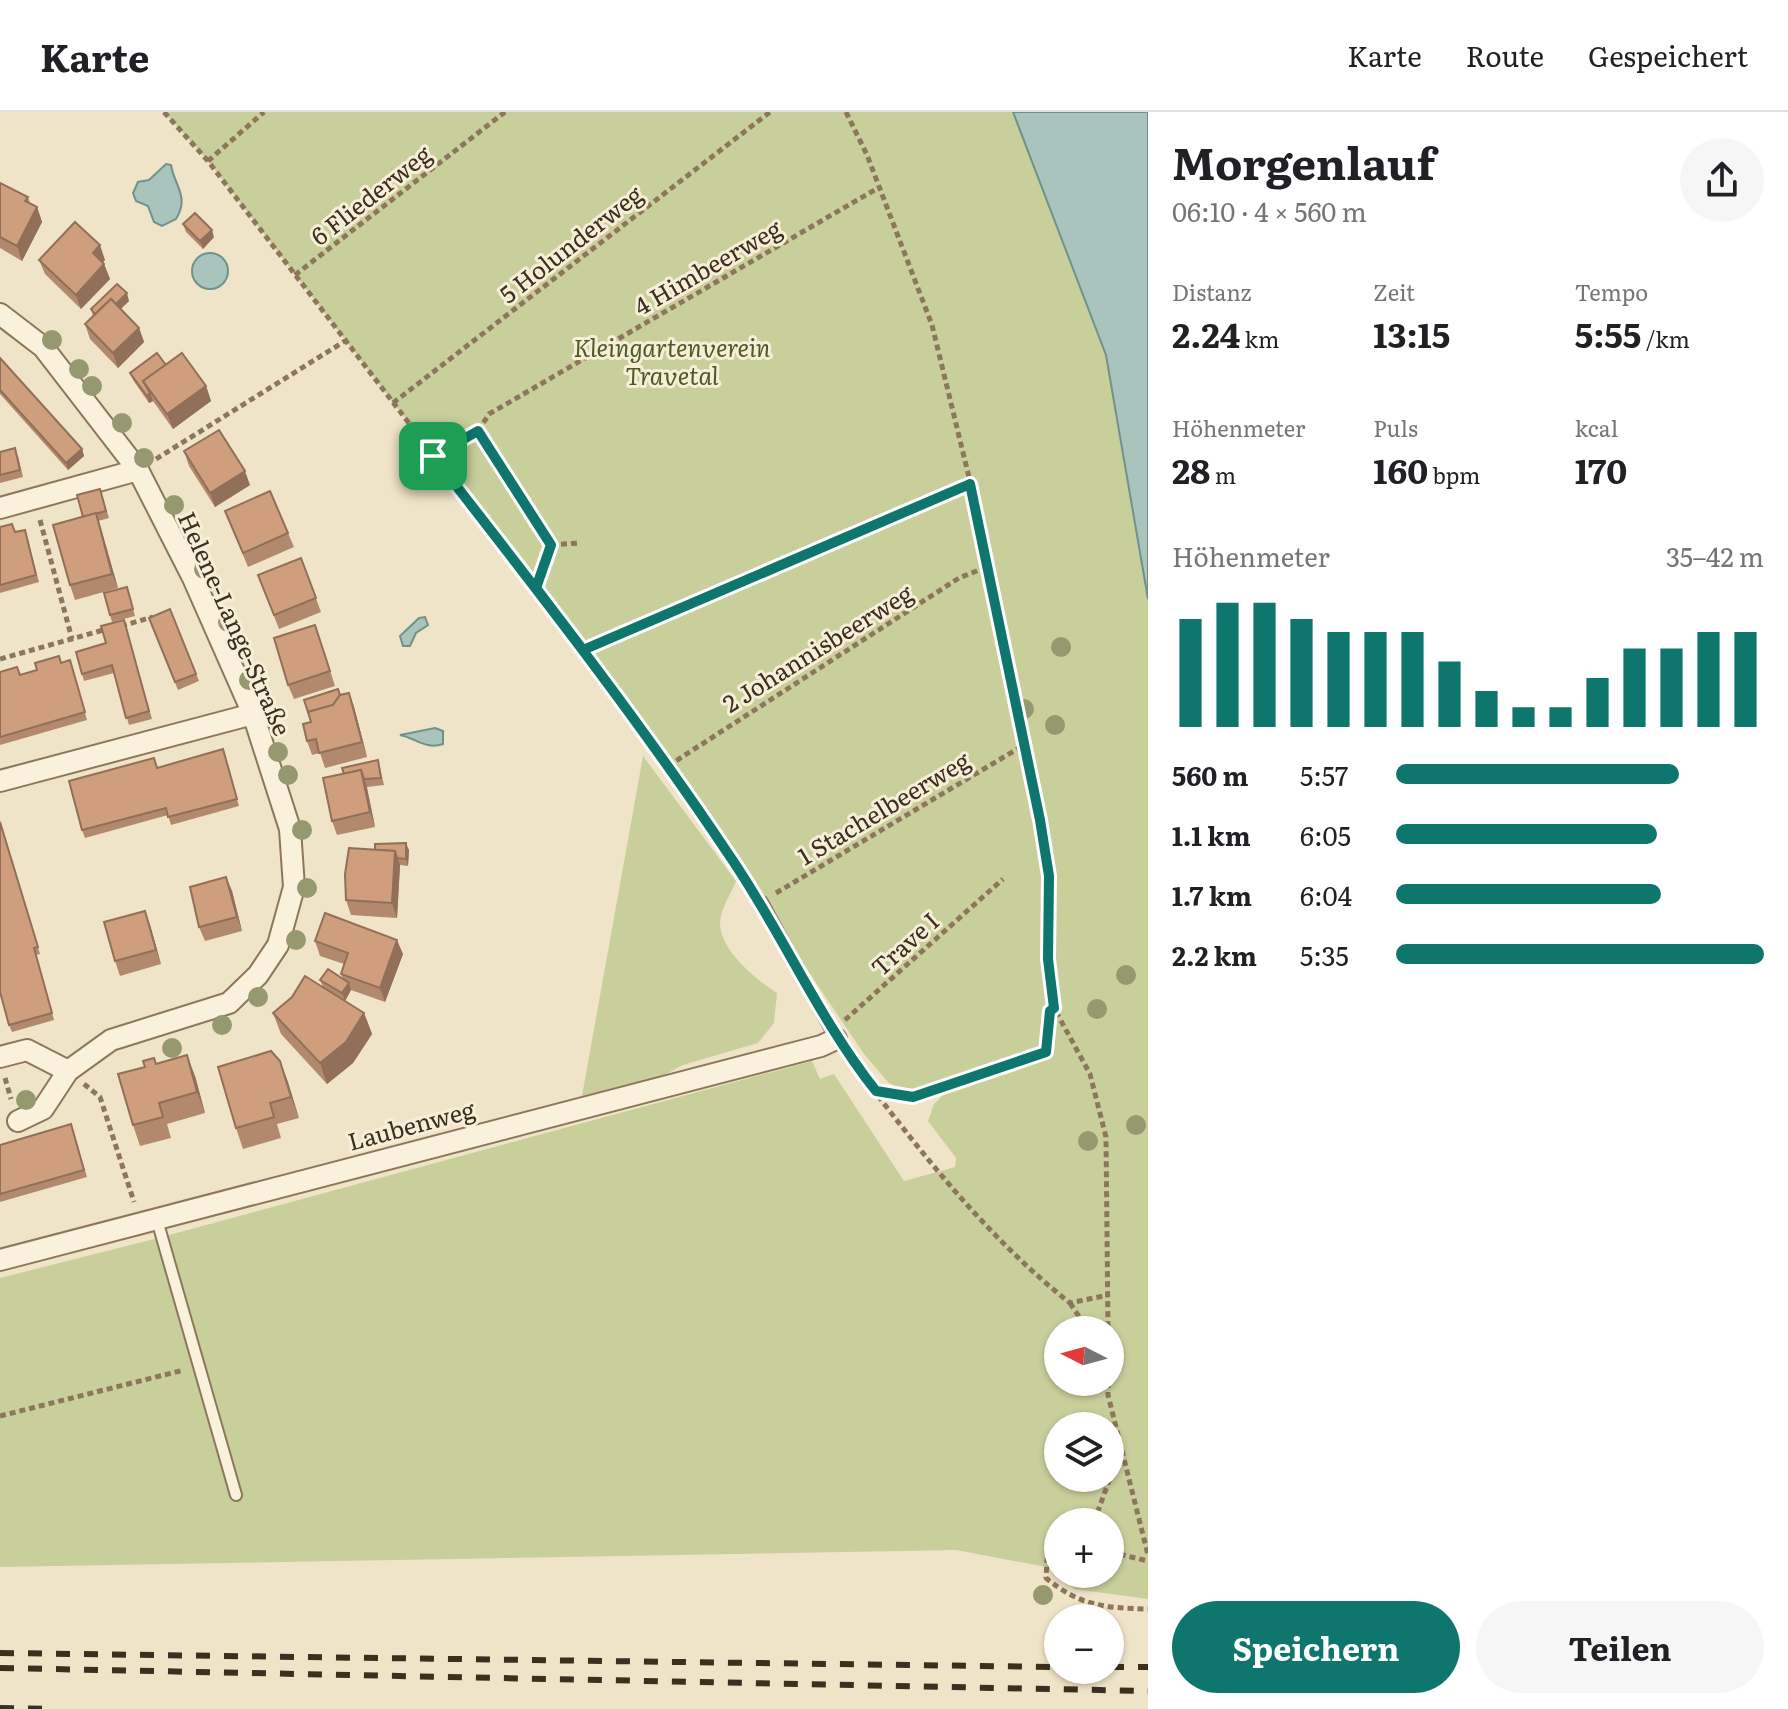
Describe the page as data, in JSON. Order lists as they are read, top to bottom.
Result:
{
  "streets": {
    "street": ["Helene-Lange-Straße", "Laubenweg"],
    "path": [
      "6 Fliederweg",
      "5 Holunderweg",
      "4 Himbeerweg",
      "2 Johannisbeerweg",
      "1 Stachelbeerweg",
      "Trave I"
    ]
  },
  "crossings": [
    ["Trave I", "Laubenweg"]
  ],
  "parks": ["Kleingartenverein Travetal"],
  "north": "left",
  "page": {
    "header": "Karte",
    "nav": ["Karte", "Route", "Gespeichert"],
    "heading": ["Morgenlauf", "06:10 · 4 × 560 m"],
    "stats": [
      ["Distanz", "2.24 km"],
      ["Zeit", "13:15"],
      ["Tempo", "5:55 /km"],
      ["Höhenmeter", "28 m"],
      ["Puls", "160 bpm"],
      ["kcal", "170"]
    ],
    "chart": ["Höhenmeter", "35–42 m"],
    "list": [
      {
        "name": "560 m",
        "note": "5:57"
      },
      {
        "name": "1.1 km",
        "note": "6:05"
      },
      {
        "name": "1.7 km",
        "note": "6:04"
      },
      {
        "name": "2.2 km",
        "note": "5:35"
      }
    ],
    "map_buttons": ["+", "−"],
    "buttons": ["Speichern", "Teilen"]
  }
}
